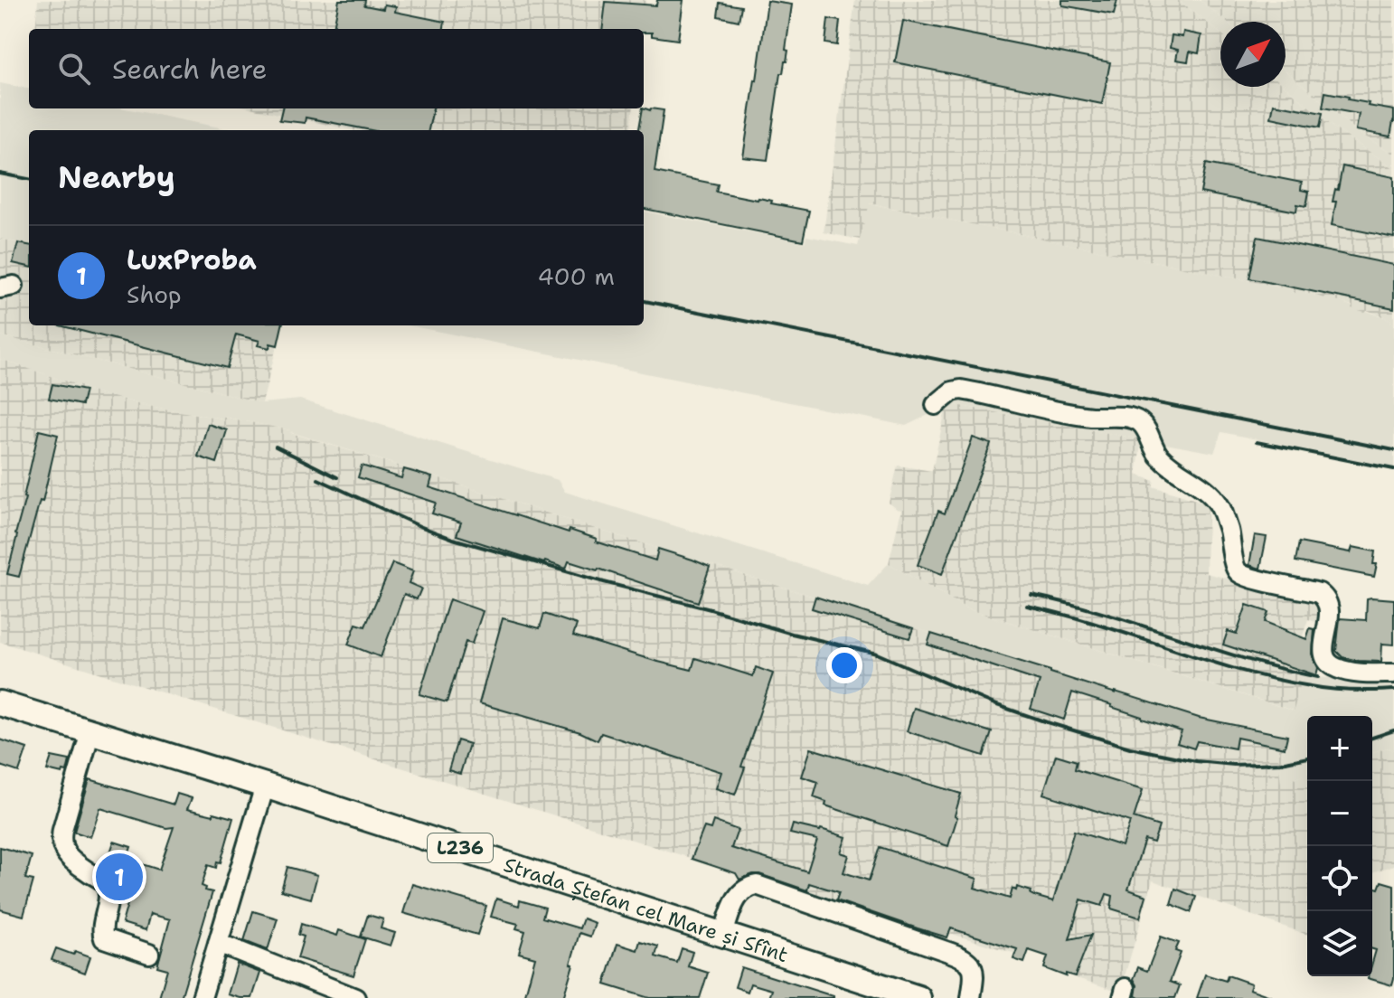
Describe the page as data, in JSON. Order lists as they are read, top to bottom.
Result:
{
  "streets": {
    "main road": ["L236", "Strada Ștefan cel Mare și Sfînt"]
  },
  "north": "top right",
  "page": {
    "search": "Search here",
    "heading": "Nearby",
    "list": [
      {
        "mark": "1",
        "name": "LuxProba",
        "note": "Shop",
        "value": "400 m"
      }
    ],
    "map_buttons": ["+", "−"],
    "pins": "1"
  }
}
